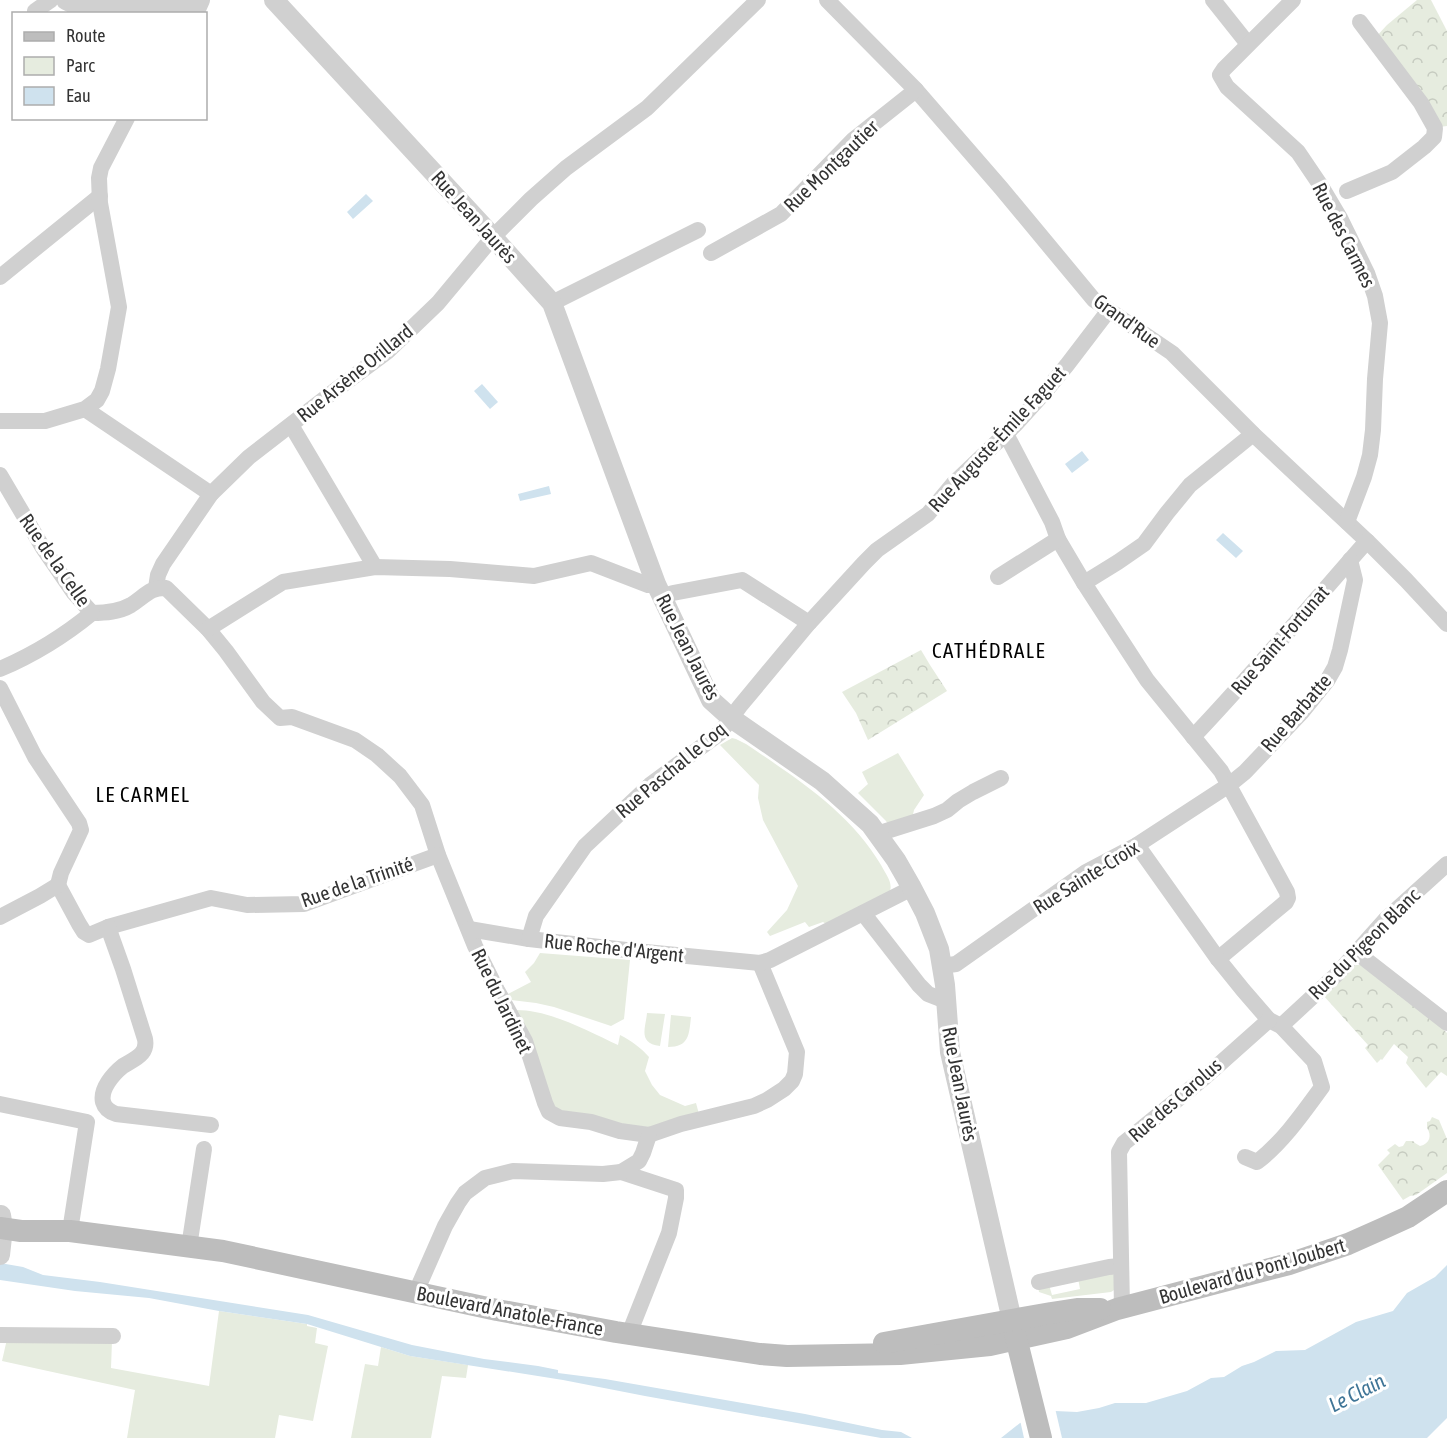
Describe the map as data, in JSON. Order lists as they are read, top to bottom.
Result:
{
  "streets": {
    "main road": ["Boulevard du Pont Joubert", "Boulevard Anatole-France"],
    "street": [
      "Rue Montgautier",
      "Rue Jean Jaurès",
      "Rue des Carmes",
      "Grand'Rue",
      "Rue Arsène Orillard",
      "Rue Auguste-Émile Faguet",
      "Rue de la Celle",
      "Rue Saint-Fortunat",
      "Rue Barbatte",
      "Rue Paschal le Coq",
      "Rue Sainte-Croix",
      "Rue de la Trinité",
      "Rue du Pigeon Blanc",
      "Rue Roche d'Argent",
      "Rue du Jardinet",
      "Rue des Carolus"
    ]
  },
  "crossings": [
    ["Rue Montgautier", "Grand'Rue"],
    ["Rue Jean Jaurès", "Rue Arsène Orillard"],
    ["Rue Jean Jaurès", "Rue Paschal le Coq"],
    ["Rue Jean Jaurès", "Rue Sainte-Croix"],
    ["Rue Jean Jaurès", "Boulevard du Pont Joubert"],
    ["Rue Jean Jaurès", "Boulevard Anatole-France"],
    ["Rue des Carmes", "Grand'Rue"],
    ["Grand'Rue", "Rue Auguste-Émile Faguet"],
    ["Grand'Rue", "Rue Saint-Fortunat"],
    ["Rue Auguste-Émile Faguet", "Rue Paschal le Coq"],
    ["Rue Saint-Fortunat", "Rue Barbatte"],
    ["Rue Barbatte", "Rue Sainte-Croix"],
    ["Rue Paschal le Coq", "Rue Roche d'Argent"],
    ["Rue du Pigeon Blanc", "Rue des Carolus"],
    ["Rue Roche d'Argent", "Rue du Jardinet"],
    ["Rue des Carolus", "Boulevard du Pont Joubert"],
    ["Boulevard du Pont Joubert", "Boulevard Anatole-France"]
  ],
  "districts": ["CATHÉDRALE", "LE CARMEL"],
  "water": ["Le Clain"],
  "legend": ["Route", "Parc", "Eau"]
}
